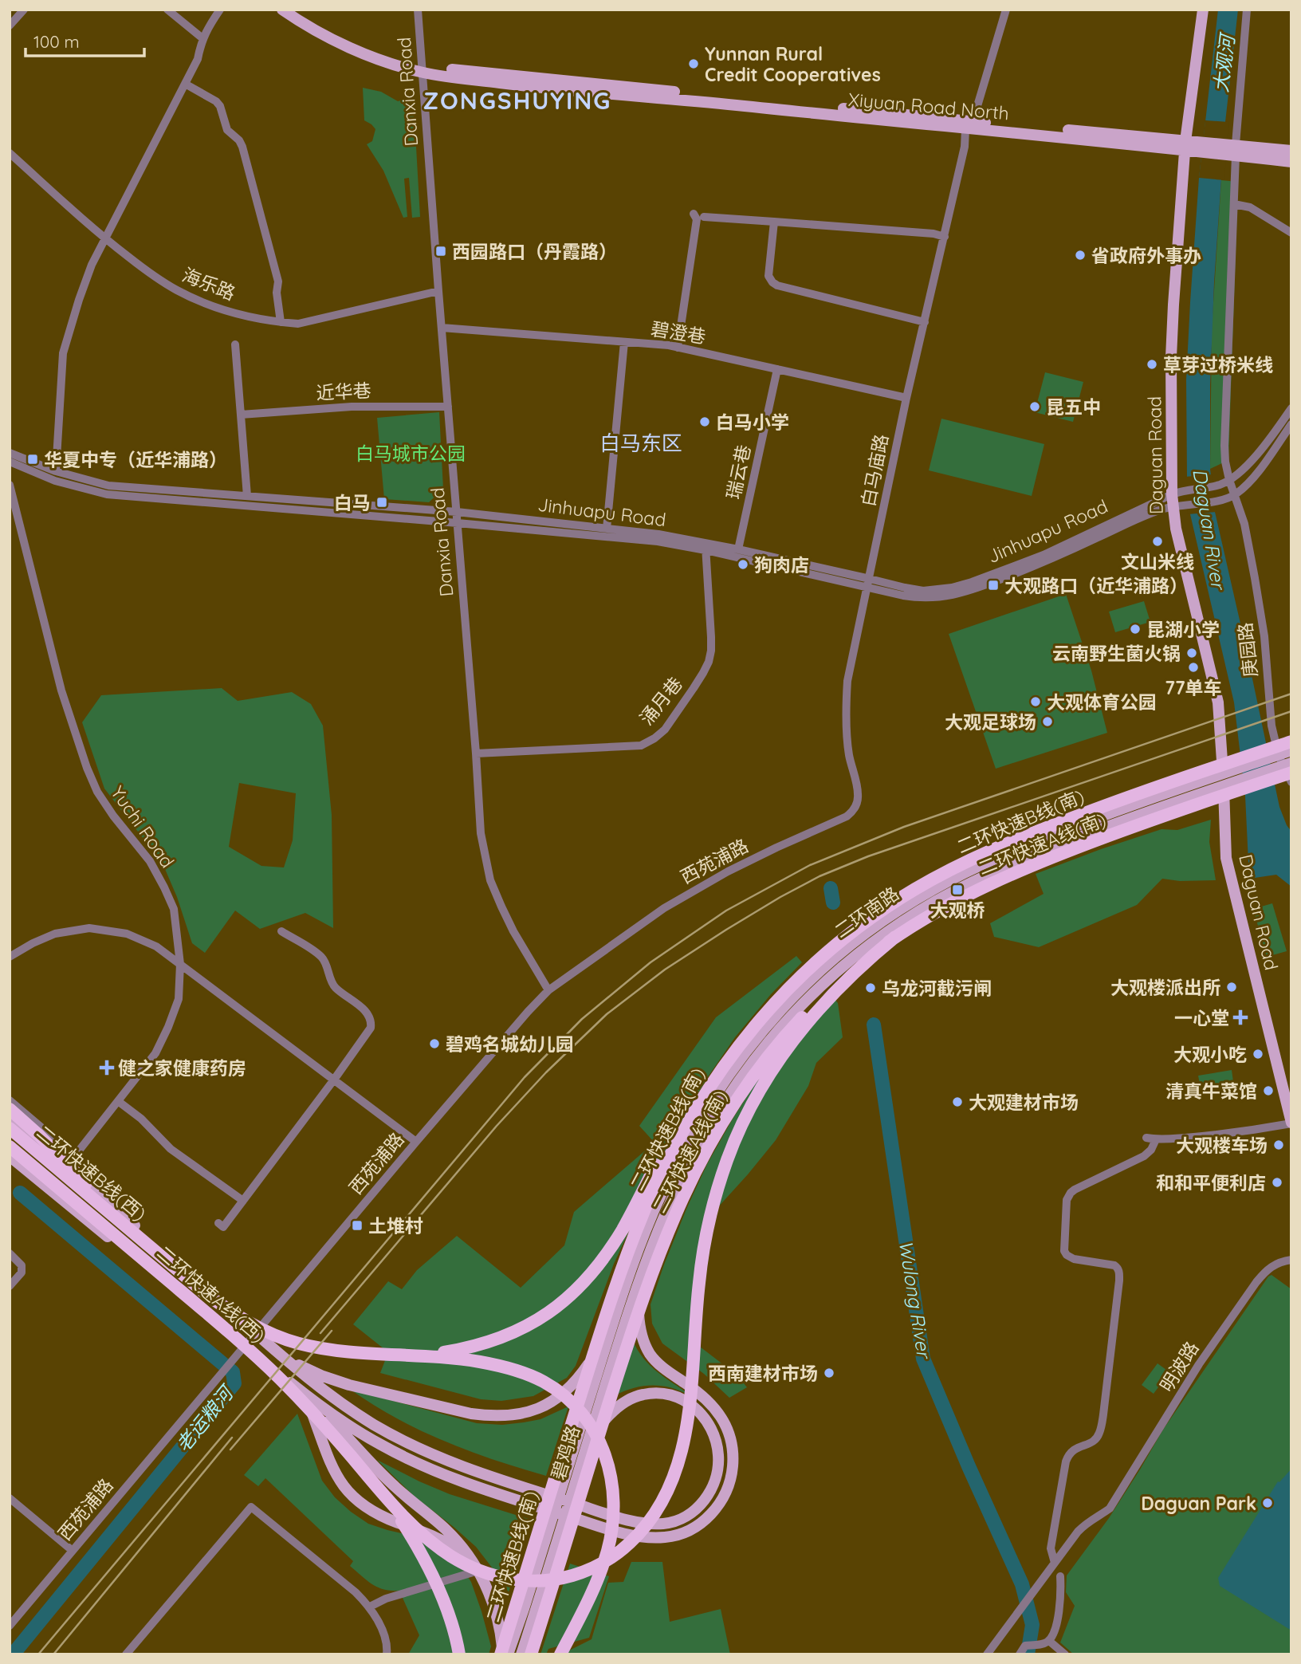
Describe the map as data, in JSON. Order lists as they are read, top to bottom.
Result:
{
  "streets": {
    "highway": [
      "二环快速B线(南)",
      "二环快速A线(南)",
      "二环快速B线(西)",
      "二环快速A线(西)"
    ],
    "main road": [
      "Xiyuan Road North",
      "Daguan Road",
      "二环南路",
      "碧鸡路"
    ],
    "street": [
      "Danxia Road",
      "海乐路",
      "碧澄巷",
      "近华巷",
      "白马庙路",
      "瑞云巷",
      "Jinhuapu Road",
      "庚园路",
      "涌月巷",
      "Yuchi Road",
      "西苑浦路",
      "明波路"
    ]
  },
  "crossings": [
    ["Danxia Road", "Xiyuan Road North"],
    ["Danxia Road", "海乐路"],
    ["Danxia Road", "碧澄巷"],
    ["Danxia Road", "近华巷"],
    ["Danxia Road", "Jinhuapu Road"],
    ["Danxia Road", "涌月巷"],
    ["Danxia Road", "西苑浦路"],
    ["Xiyuan Road North", "Daguan Road"],
    ["Xiyuan Road North", "白马庙路"],
    ["Xiyuan Road North", "庚园路"],
    ["碧澄巷", "白马庙路"],
    ["碧澄巷", "瑞云巷"],
    ["Daguan Road", "Jinhuapu Road"],
    ["白马庙路", "Jinhuapu Road"],
    ["白马庙路", "西苑浦路"],
    ["瑞云巷", "Jinhuapu Road"],
    ["Jinhuapu Road", "涌月巷"],
    ["Yuchi Road", "二环快速A线(西)"],
    ["二环南路", "碧鸡路"]
  ],
  "districts": ["ZONGSHUYING", "白马东区"],
  "water": [
    "大观河",
    "Daguan River",
    "Wulong River",
    "老运粮河"
  ],
  "parks": ["白马城市公园"],
  "places": {
    "other": [
      "Yunnan Rural Credit Cooperatives",
      "省政府外事办",
      "草芽过桥米线",
      "昆五中",
      "白马小学",
      "文山米线",
      "狗肉店",
      "昆湖小学",
      "云南野生菌火锅",
      "77单车",
      "大观体育公园",
      "大观足球场",
      "大观楼派出所",
      "乌龙河截污闸",
      "碧鸡名城幼儿园",
      "大观小吃",
      "清真牛菜馆",
      "大观建材市场",
      "大观楼车场",
      "和和平便利店",
      "西南建材市场",
      "Daguan Park"
    ],
    "transit": [
      "西园路口（丹霞路）",
      "华夏中专（近华浦路）",
      "白马",
      "大观路口（近华浦路）",
      "大观桥",
      "土堆村"
    ],
    "health": ["一心堂", "健之家健康药房"]
  },
  "scale_bar": "100 m"
}
